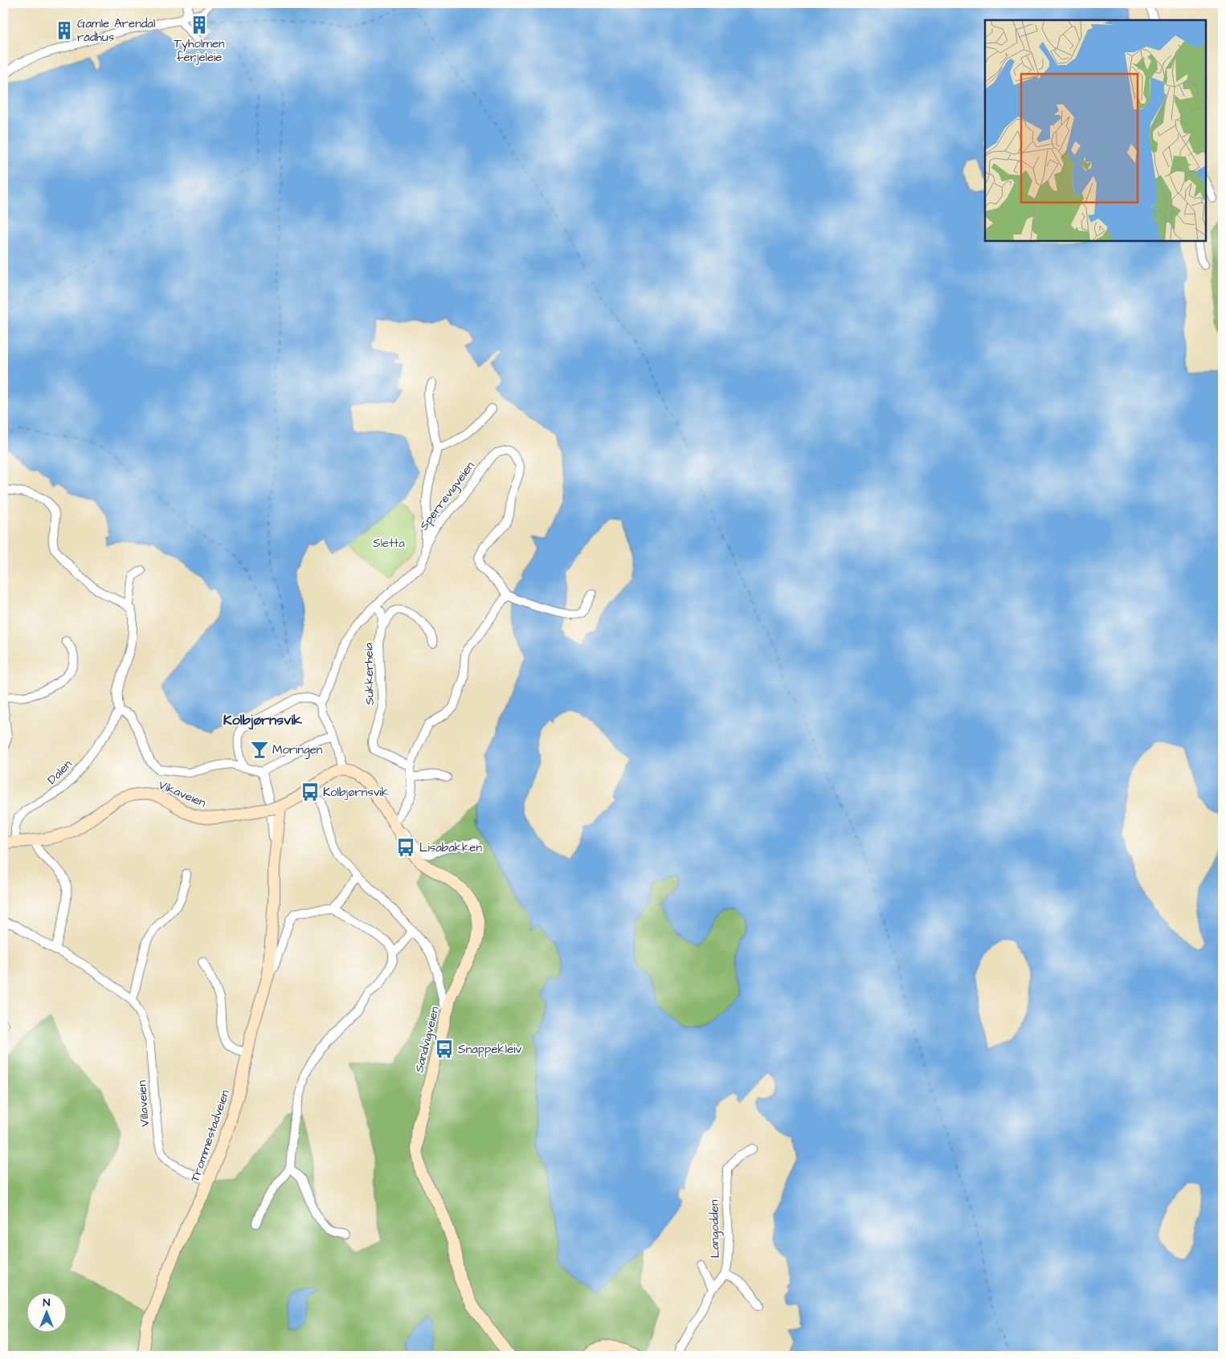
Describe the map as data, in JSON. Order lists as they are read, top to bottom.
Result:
{
  "streets": {
    "main road": ["Vikaveien", "Sandvigveien", "Trommestadveien"],
    "street": [
      "Sperrevigveien",
      "Sukkerheia",
      "Dalen",
      "Villaveien",
      "Langodden"
    ]
  },
  "crossings": [
    ["Sperrevigveien", "Sukkerheia"],
    ["Dalen", "Vikaveien"],
    ["Vikaveien", "Sandvigveien"],
    ["Vikaveien", "Trommestadveien"],
    ["Villaveien", "Trommestadveien"]
  ],
  "districts": ["Kolbjørnsvik"],
  "parks": ["Sletta"],
  "places": {
    "building": ["Tyholmen ferjeleie", "Gamle Arendal rådhus"],
    "bar": ["Moringen"],
    "bus stop": ["Kolbjørnsvik", "Lisabakken", "Snappekleiv"]
  },
  "north": "top"
}
